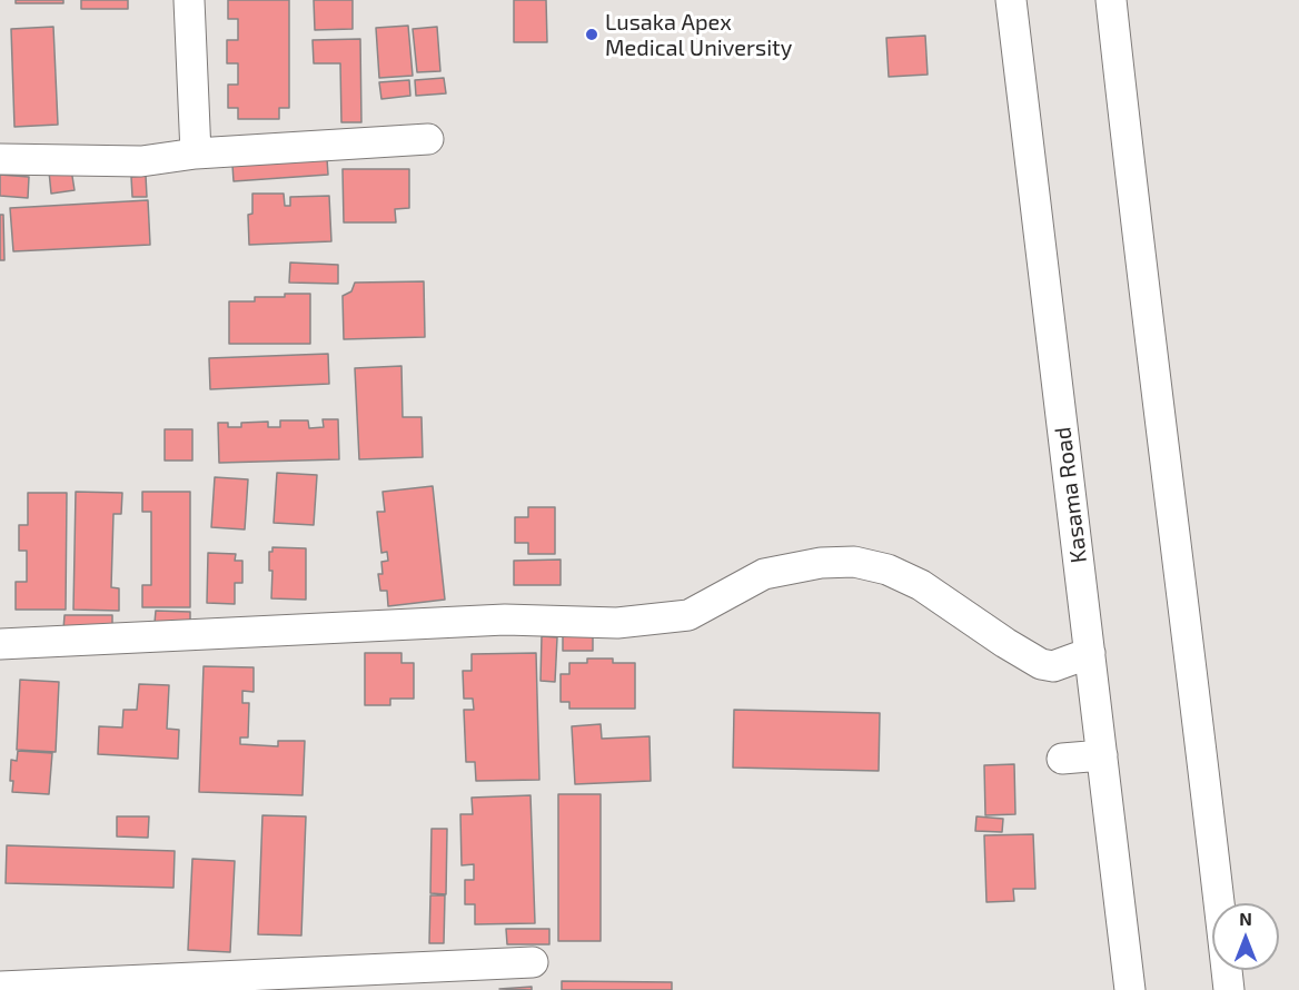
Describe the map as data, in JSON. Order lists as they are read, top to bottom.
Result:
{
  "streets": {
    "street": ["Kasama Road"]
  },
  "places": ["Lusaka Apex Medical University"],
  "north": "top"
}
